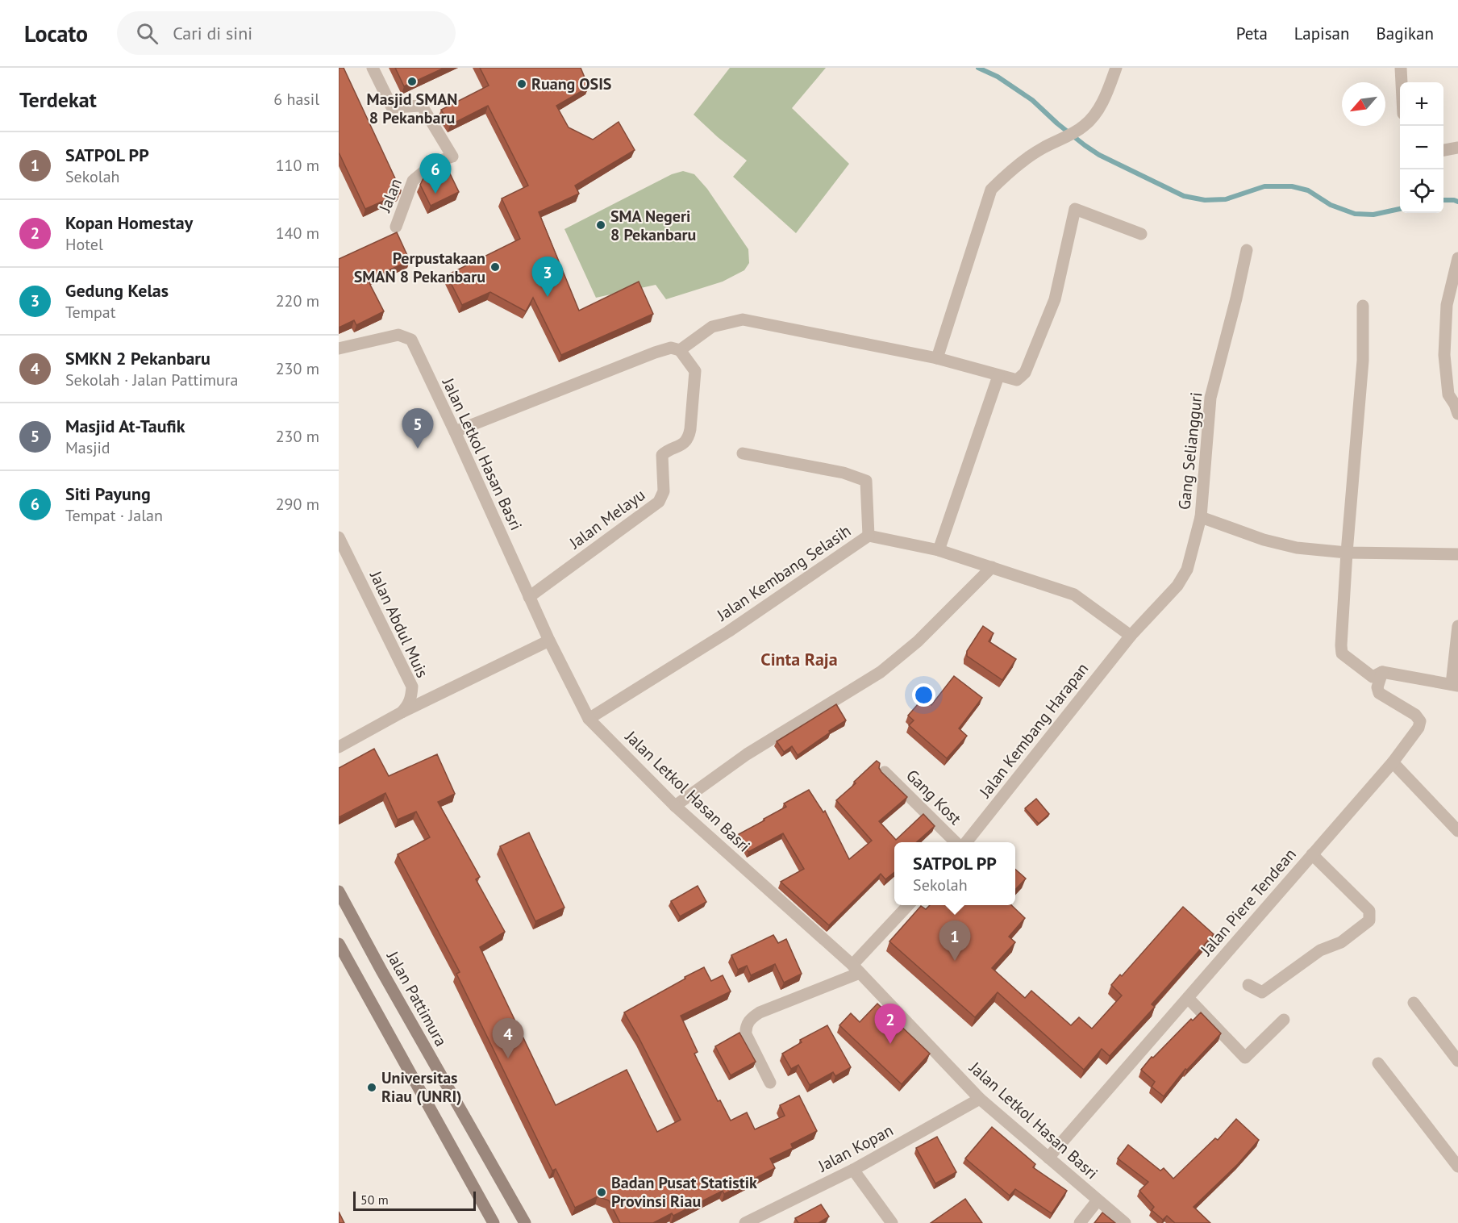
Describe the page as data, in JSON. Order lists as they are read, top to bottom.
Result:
{
  "streets": {
    "main road": ["Jalan Pattimura"],
    "street": [
      "Jalan",
      "Gang Seliangguri",
      "Jalan Letkol Hasan Basri",
      "Jalan Melayu",
      "Jalan Kembang Selasih",
      "Jalan Abdul Muis",
      "Jalan Kembang Harapan",
      "Gang Kost",
      "Jalan Piere Tendean",
      "Jalan Kopan"
    ]
  },
  "crossings": [
    ["Gang Seliangguri", "Jalan Kembang Harapan"],
    ["Jalan Letkol Hasan Basri", "Jalan Melayu"],
    ["Jalan Letkol Hasan Basri", "Jalan Kembang Selasih"],
    ["Jalan Letkol Hasan Basri", "Jalan Piere Tendean"],
    ["Jalan Letkol Hasan Basri", "Jalan Kopan"]
  ],
  "districts": ["Cinta Raja"],
  "places": [
    "Masjid SMAN 8 Pekanbaru",
    "Ruang OSIS",
    "SMA Negeri 8 Pekanbaru",
    "Perpustakaan SMAN 8 Pekanbaru",
    "Universitas Riau (UNRI)",
    "Badan Pusat Statistik Provinsi Riau"
  ],
  "scale_bar": "50 m",
  "north": "bottom left",
  "page": {
    "header": "Locato",
    "search": "Cari di sini",
    "nav": ["Peta", "Lapisan", "Bagikan"],
    "heading": ["Terdekat", "6 hasil"],
    "map_buttons": ["+", "−"],
    "list": [
      {
        "mark": "1",
        "name": "SATPOL PP",
        "note": "Sekolah",
        "value": "110 m"
      },
      {
        "mark": "2",
        "name": "Kopan Homestay",
        "note": "Hotel",
        "value": "140 m"
      },
      {
        "mark": "3",
        "name": "Gedung Kelas",
        "note": "Tempat",
        "value": "220 m"
      },
      {
        "mark": "4",
        "name": "SMKN 2 Pekanbaru",
        "note": "Sekolah · Jalan Pattimura",
        "value": "230 m"
      },
      {
        "mark": "5",
        "name": "Masjid At-Taufik",
        "note": "Masjid",
        "value": "230 m"
      },
      {
        "mark": "6",
        "name": "Siti Payung",
        "note": "Tempat · Jalan",
        "value": "290 m"
      }
    ],
    "pins": [
      "6",
      "3",
      "5",
      "1",
      "2",
      "4"
    ],
    "popup": ["SATPOL PP", "Sekolah"],
    "scale": "50 m"
  }
}
